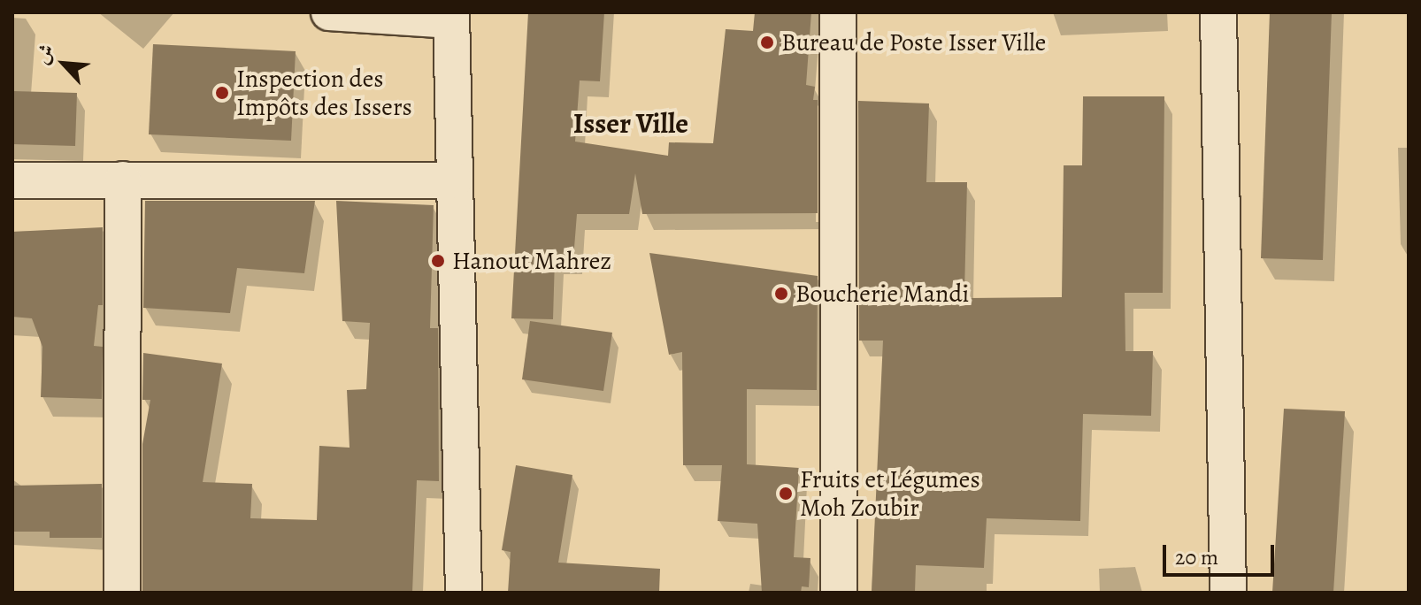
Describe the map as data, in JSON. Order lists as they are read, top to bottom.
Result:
{
  "districts": ["Isser Ville"],
  "places": [
    "Bureau de Poste Isser Ville",
    "Inspection des Impôts des Issers",
    "Hanout Mahrez",
    "Boucherie Mandi",
    "Fruits et Légumes Moh Zoubir"
  ],
  "scale_bar": "20 m",
  "north": "top left"
}
